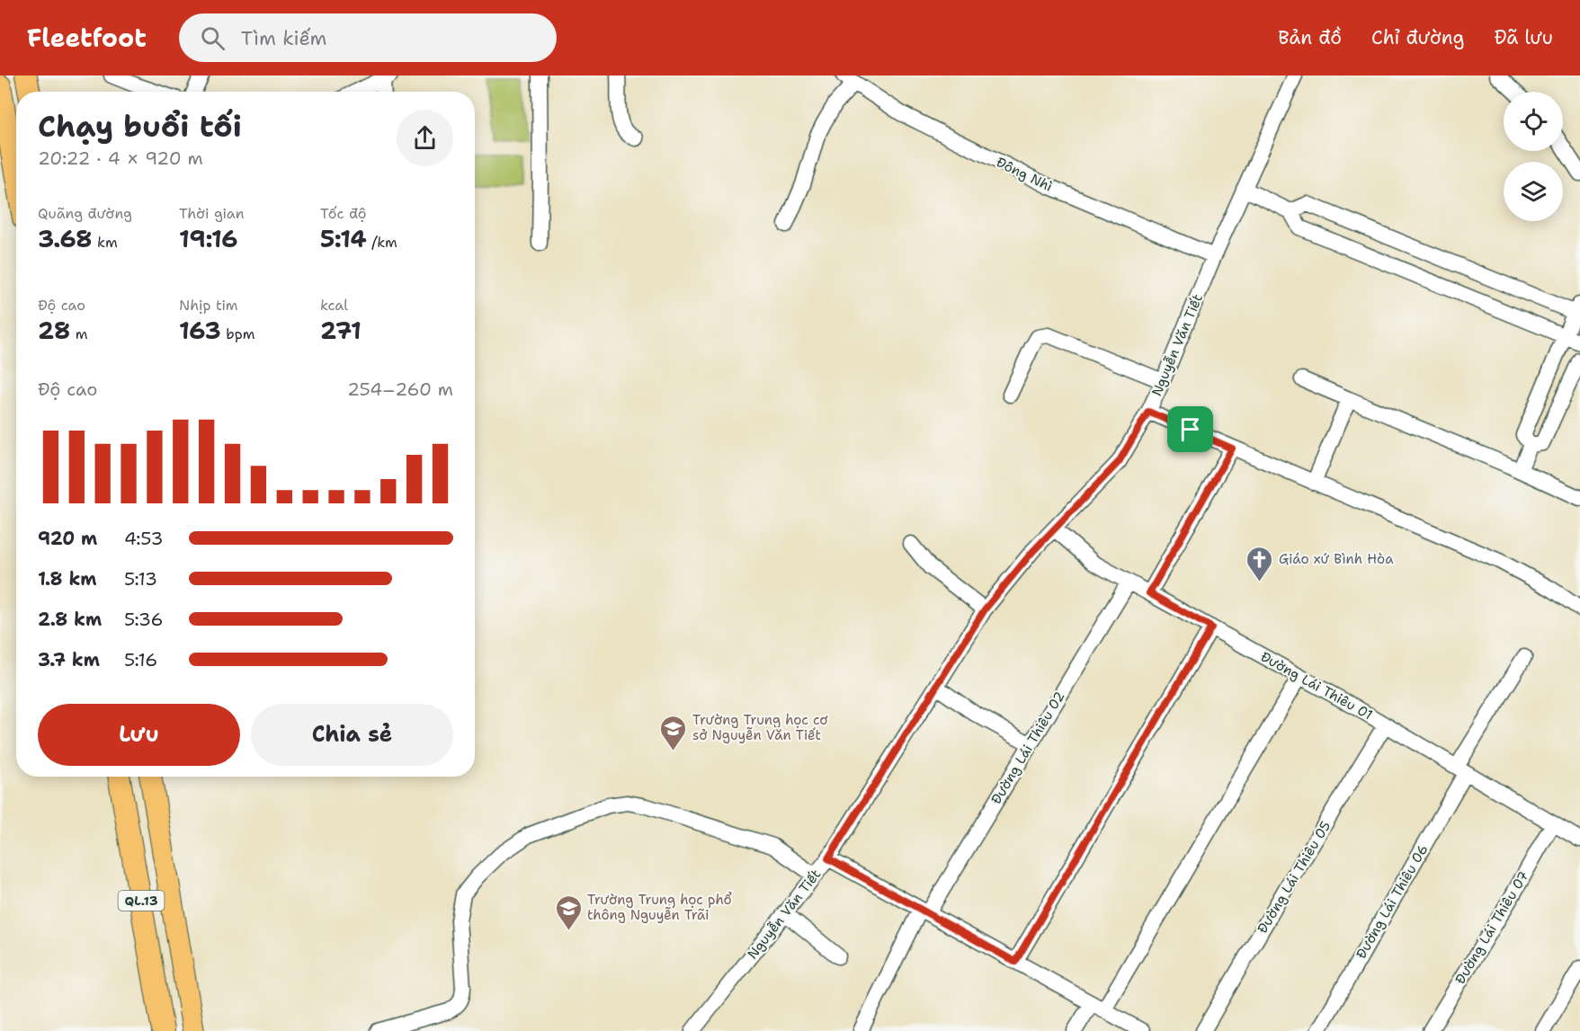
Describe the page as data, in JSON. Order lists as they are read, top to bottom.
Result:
{
  "streets": {
    "highway": ["QL.13"],
    "street": [
      "Đông Nhì",
      "Nguyễn Văn Tiết",
      "Đường Lái Thiêu 01",
      "Đường Lái Thiêu 02",
      "Đường Lái Thiêu 05",
      "Đường Lái Thiêu 06",
      "Đường Lái Thiêu 07"
    ]
  },
  "crossings": [
    ["Đông Nhì", "Nguyễn Văn Tiết"],
    ["Nguyễn Văn Tiết", "Đường Lái Thiêu 01"],
    ["Đường Lái Thiêu 01", "Đường Lái Thiêu 02"],
    ["Đường Lái Thiêu 01", "Đường Lái Thiêu 05"],
    ["Đường Lái Thiêu 01", "Đường Lái Thiêu 06"],
    ["Đường Lái Thiêu 01", "Đường Lái Thiêu 07"]
  ],
  "places": {
    "church": ["Giáo xứ Bình Hòa"],
    "school or university": ["Trường Trung học cơ sở Nguyễn Văn Tiết", "Trường Trung học phổ thông Nguyễn Trãi"]
  },
  "page": {
    "header": "Fleetfoot",
    "search": "Tìm kiếm",
    "nav": ["Bản đồ", "Chỉ đường", "Đã lưu"],
    "heading": ["Chạy buổi tối", "20:22 · 4 × 920 m"],
    "stats": [
      ["Quãng đường", "3.68 km"],
      ["Thời gian", "19:16"],
      ["Tốc độ", "5:14 /km"],
      ["Độ cao", "28 m"],
      ["Nhịp tim", "163 bpm"],
      ["kcal", "271"]
    ],
    "chart": ["Độ cao", "254–260 m"],
    "list": [
      {
        "name": "920 m",
        "note": "4:53"
      },
      {
        "name": "1.8 km",
        "note": "5:13"
      },
      {
        "name": "2.8 km",
        "note": "5:36"
      },
      {
        "name": "3.7 km",
        "note": "5:16"
      }
    ],
    "buttons": ["Lưu", "Chia sẻ"]
  }
}
